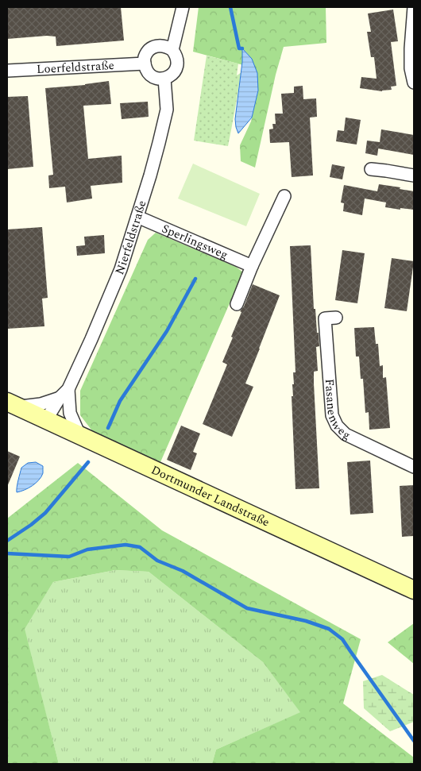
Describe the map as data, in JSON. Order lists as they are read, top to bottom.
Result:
{
  "streets": {
    "main road": ["Dortmunder Landstraße"],
    "street": [
      "Loerfeldstraße",
      "Nierfeldstraße",
      "Sperlingsweg",
      "Fasanenweg"
    ]
  },
  "crossings": [
    ["Loerfeldstraße", "Nierfeldstraße"],
    ["Nierfeldstraße", "Sperlingsweg"],
    ["Nierfeldstraße", "Dortmunder Landstraße"]
  ]
}
